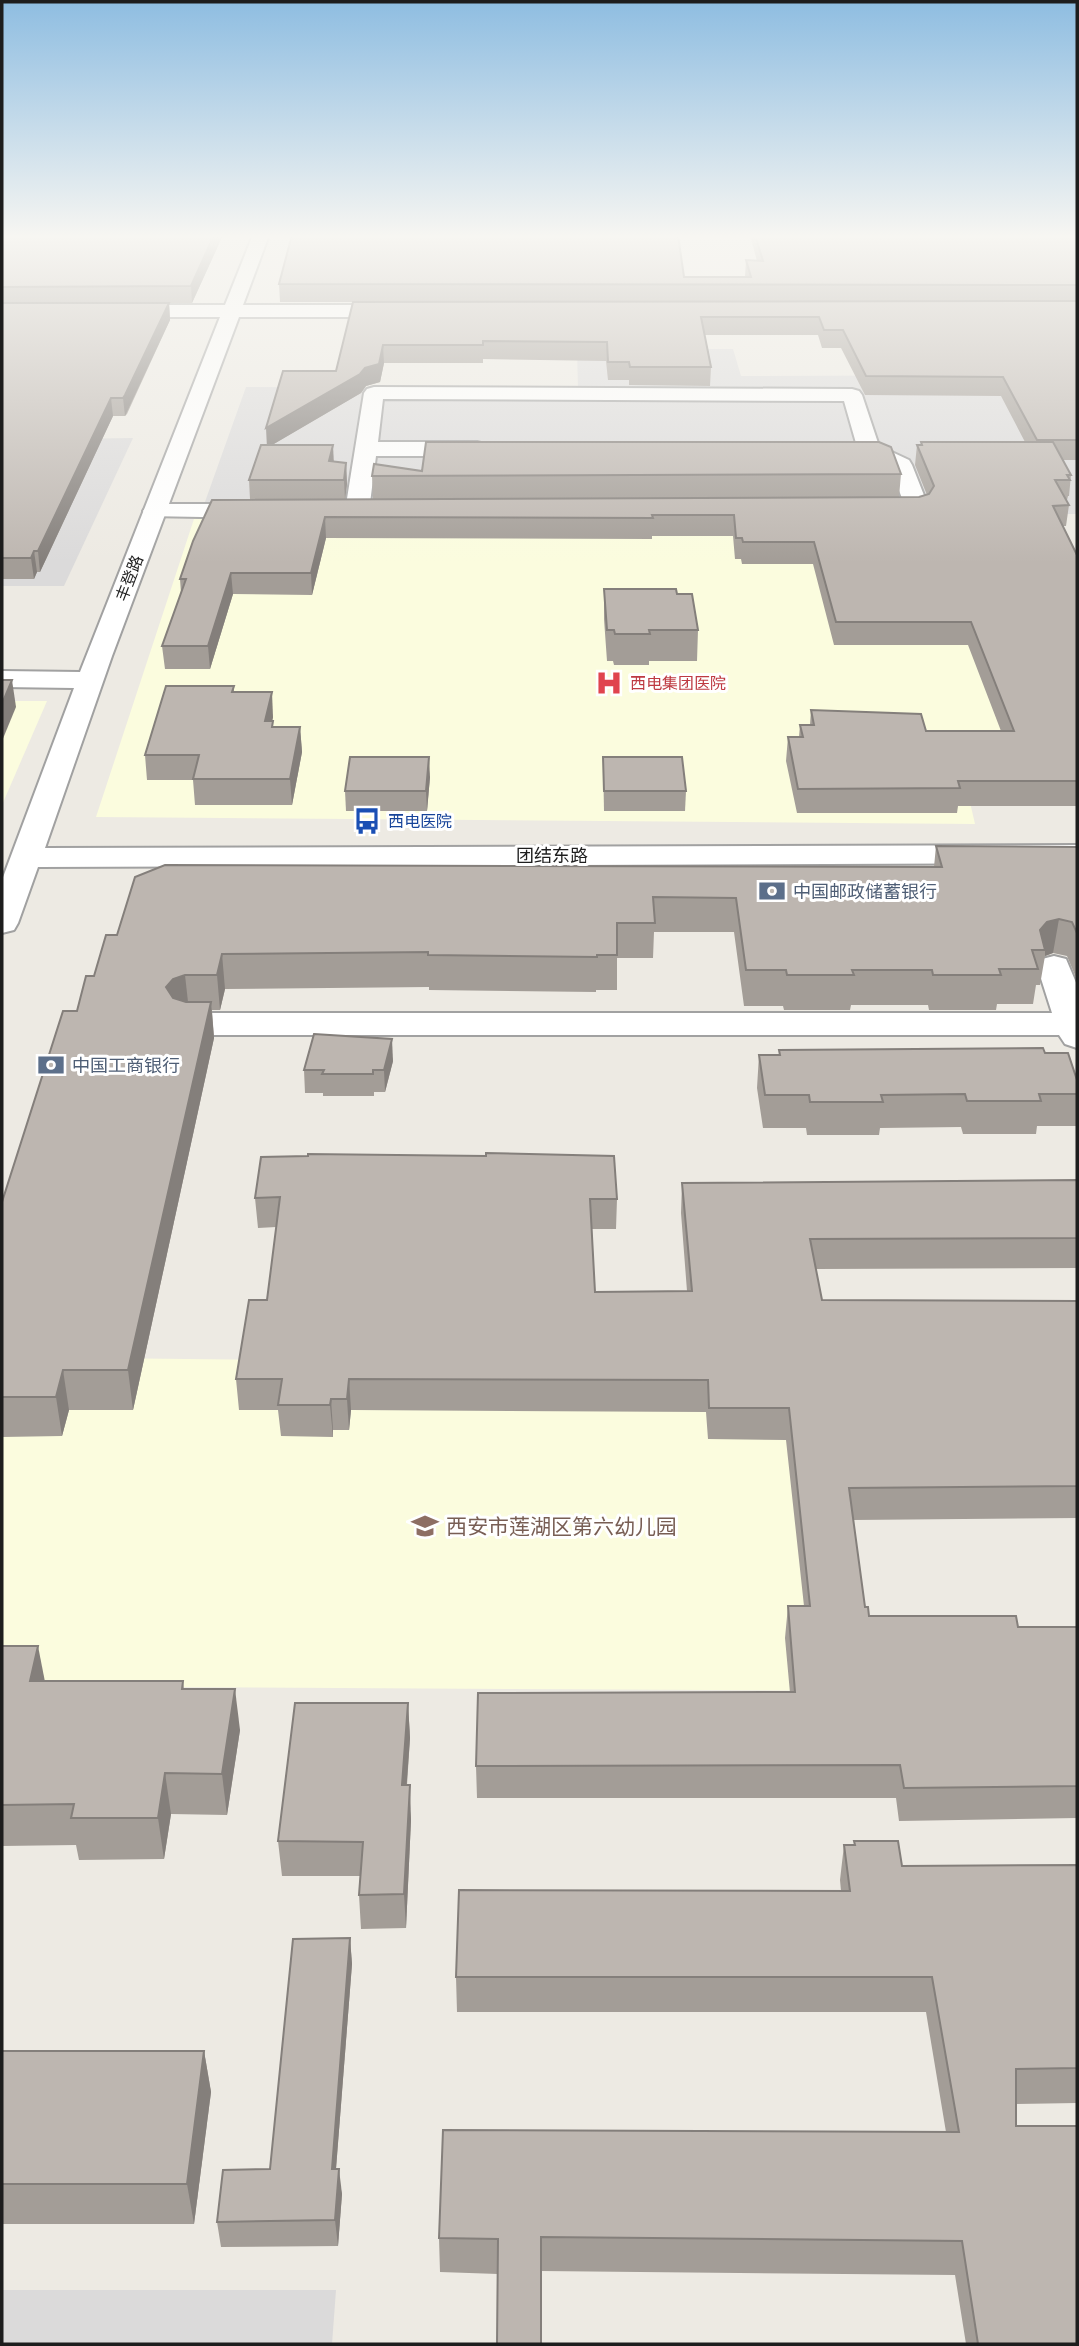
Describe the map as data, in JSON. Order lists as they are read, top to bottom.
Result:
{
  "streets": {
    "street": ["丰登路", "团结东路"]
  },
  "crossings": [
    ["丰登路", "团结东路"]
  ],
  "places": {
    "hospital": ["西电集团医院"],
    "bus stop": ["西电医院"],
    "bank": ["中国邮政储蓄银行", "中国工商银行"],
    "school or university": ["西安市莲湖区第六幼儿园"]
  }
}
